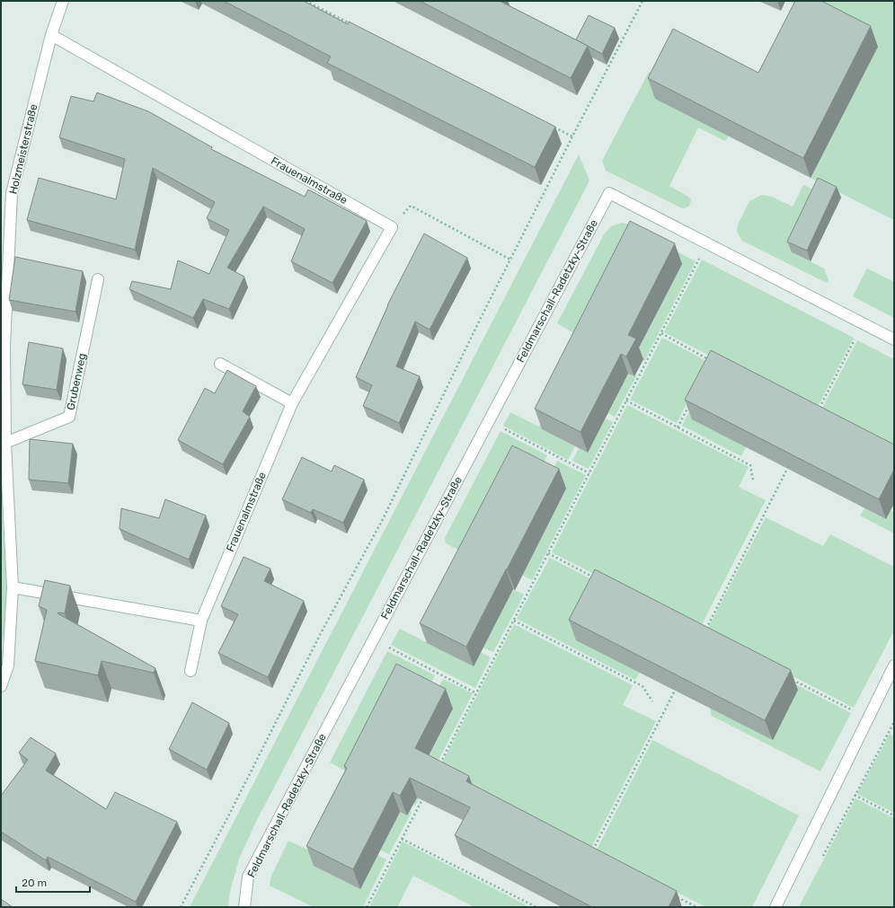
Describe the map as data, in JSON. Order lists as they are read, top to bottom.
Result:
{
  "streets": {
    "street": [
      "Holzmeisterstraße",
      "Frauenalmstraße",
      "Feldmarschall-Radetzky-Straße",
      "Grubenweg"
    ]
  },
  "crossings": [
    ["Holzmeisterstraße", "Frauenalmstraße"],
    ["Holzmeisterstraße", "Grubenweg"]
  ],
  "scale_bar": "20 m"
}
